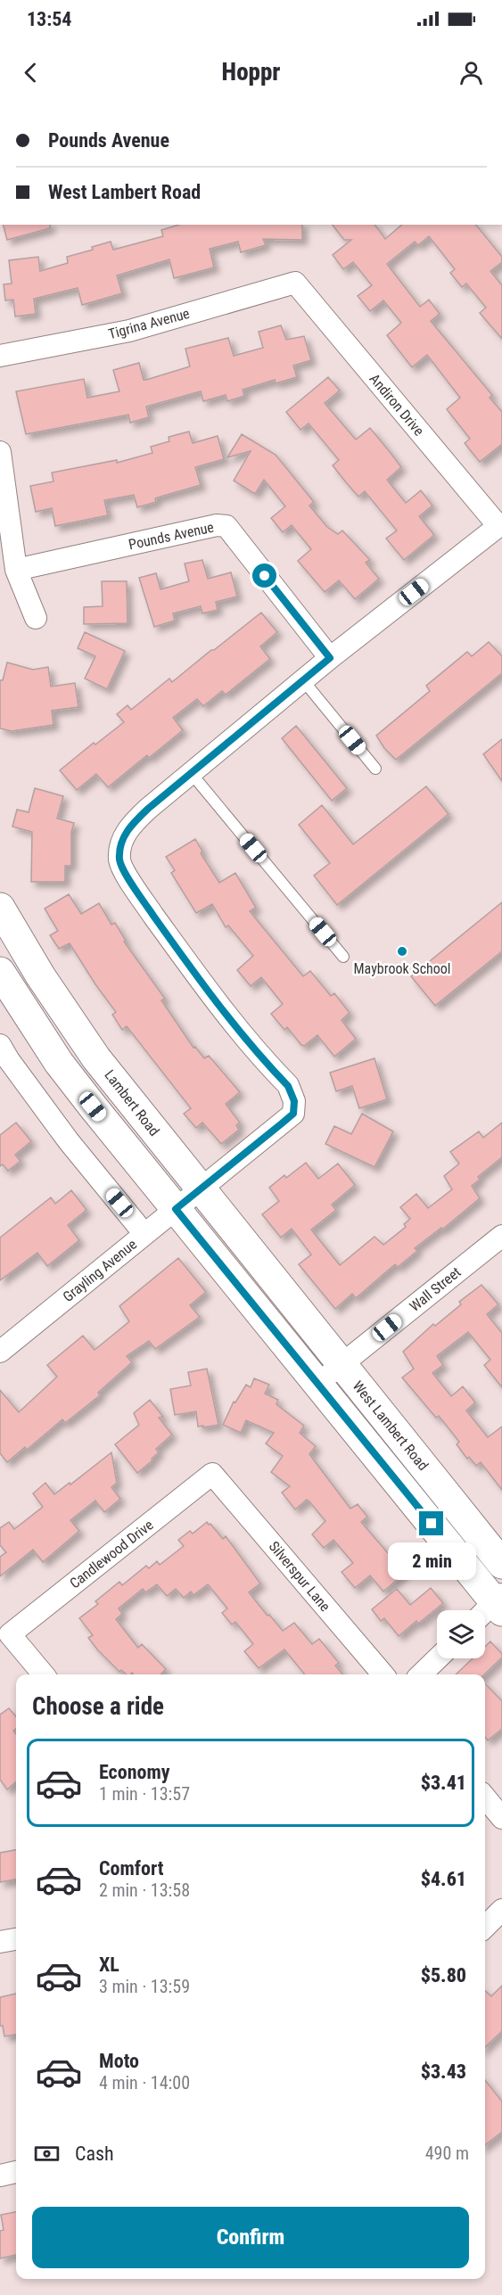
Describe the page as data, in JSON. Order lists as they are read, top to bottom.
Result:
{
  "streets": {
    "main road": ["Lambert Road", "West Lambert Road"],
    "street": [
      "Tigrina Avenue",
      "Andiron Drive",
      "Pounds Avenue",
      "Grayling Avenue",
      "Wall Street",
      "Candlewood Drive",
      "Silverspur Lane"
    ]
  },
  "crossings": [
    ["Tigrina Avenue", "Andiron Drive"],
    ["Lambert Road", "Grayling Avenue"],
    ["Lambert Road", "West Lambert Road"],
    ["Grayling Avenue", "West Lambert Road"],
    ["Wall Street", "West Lambert Road"],
    ["Candlewood Drive", "Silverspur Lane"]
  ],
  "places": ["Maybrook School"],
  "page": {
    "status": "13:54",
    "header": "Hoppr",
    "banner": ["Pounds Avenue", "West Lambert Road"],
    "bubble": "2 min",
    "heading": "Choose a ride",
    "list": [
      {
        "name": "Economy",
        "note": "1 min · 13:57",
        "value": "$3.41"
      },
      {
        "name": "Comfort",
        "note": "2 min · 13:58",
        "value": "$4.61"
      },
      {
        "name": "XL",
        "note": "3 min · 13:59",
        "value": "$5.80"
      },
      {
        "name": "Moto",
        "note": "4 min · 14:00",
        "value": "$3.43"
      }
    ],
    "pay": ["Cash", "490 m"],
    "buttons": "Confirm"
  }
}
